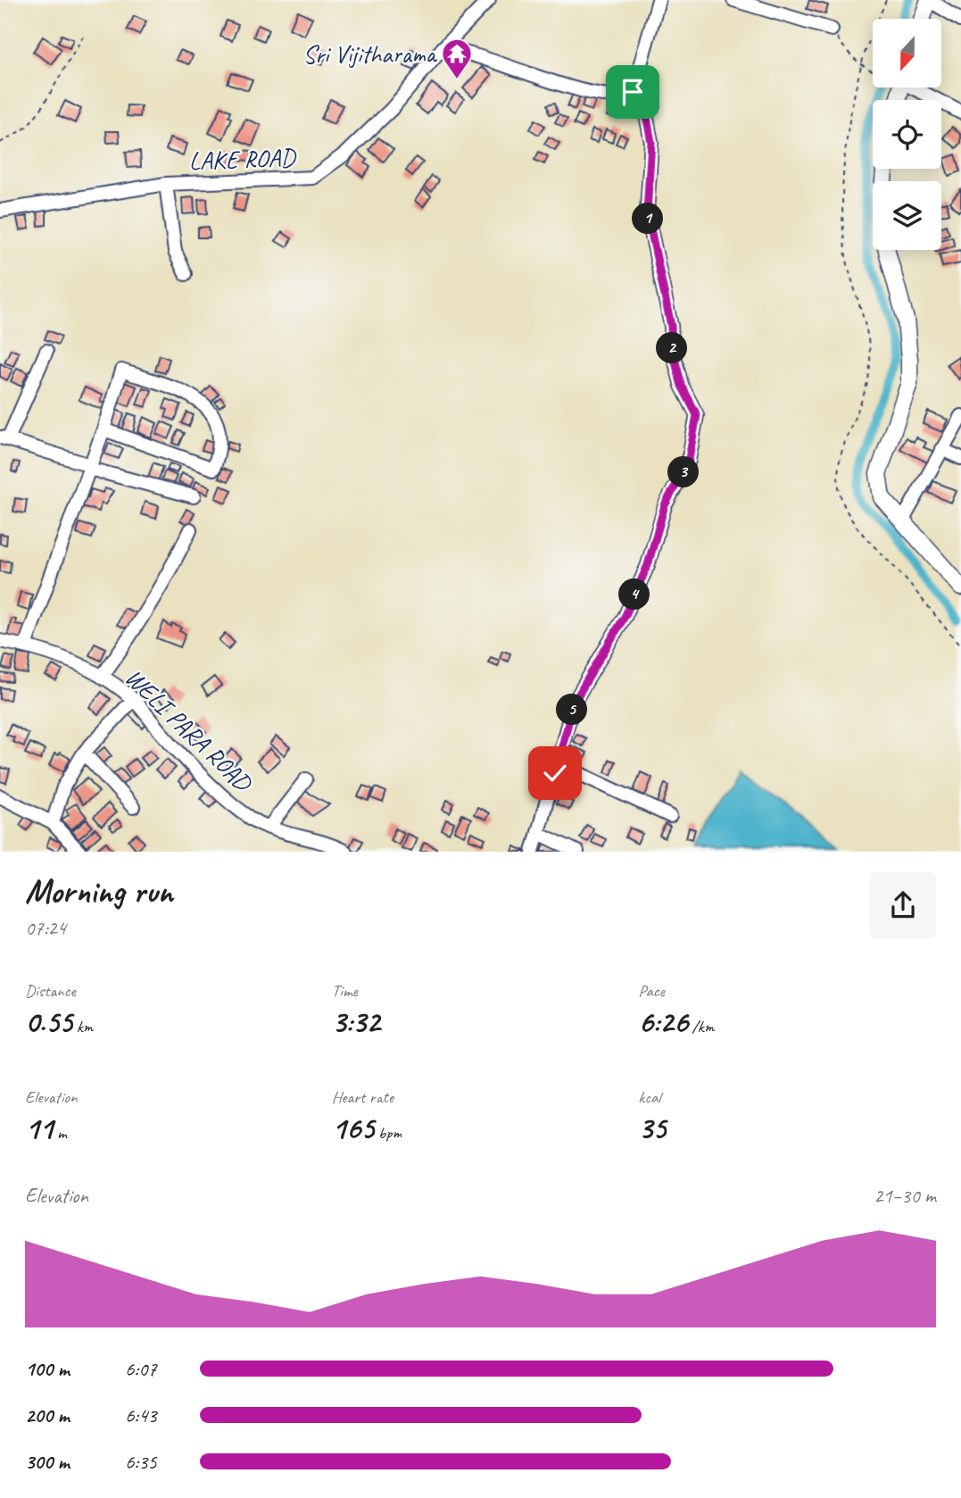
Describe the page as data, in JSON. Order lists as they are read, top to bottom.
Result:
{
  "streets": {
    "street": ["LAKE ROAD", "WELI PARA ROAD"]
  },
  "places": {
    "temple": ["Sri Vijitharama"]
  },
  "north": "bottom",
  "page": {
    "pins": [
      "1",
      "2",
      "3",
      "4",
      "5"
    ],
    "heading": ["Morning run", "07:24"],
    "stats": [
      ["Distance", "0.55 km"],
      ["Time", "3:32"],
      ["Pace", "6:26 /km"],
      ["Elevation", "11 m"],
      ["Heart rate", "165 bpm"],
      ["kcal", "35"]
    ],
    "chart": ["Elevation", "21–30 m"],
    "list": [
      {
        "name": "100 m",
        "note": "6:07"
      },
      {
        "name": "200 m",
        "note": "6:43"
      },
      {
        "name": "300 m",
        "note": "6:35"
      }
    ]
  }
}
